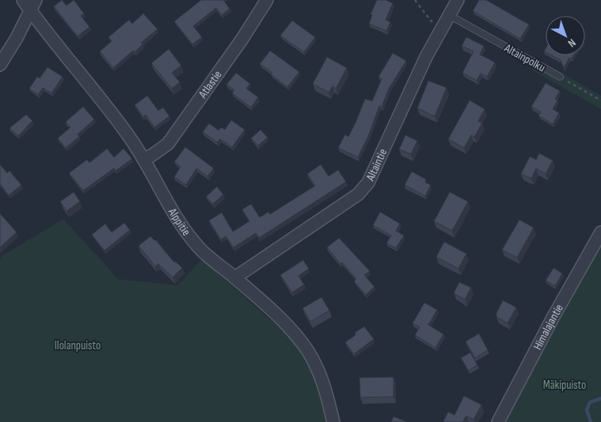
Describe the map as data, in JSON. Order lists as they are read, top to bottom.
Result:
{
  "streets": {
    "street": [
      "Atlastie",
      "Altaintie",
      "Alppitie",
      "Himalajantie"
    ],
    "lane": ["Altainpolku"]
  },
  "crossings": [
    ["Altainpolku", "Altaintie"],
    ["Atlastie", "Alppitie"],
    ["Altaintie", "Alppitie"]
  ],
  "parks": ["Ilolanpuisto", "Mäkipuisto"],
  "north": "bottom right"
}
